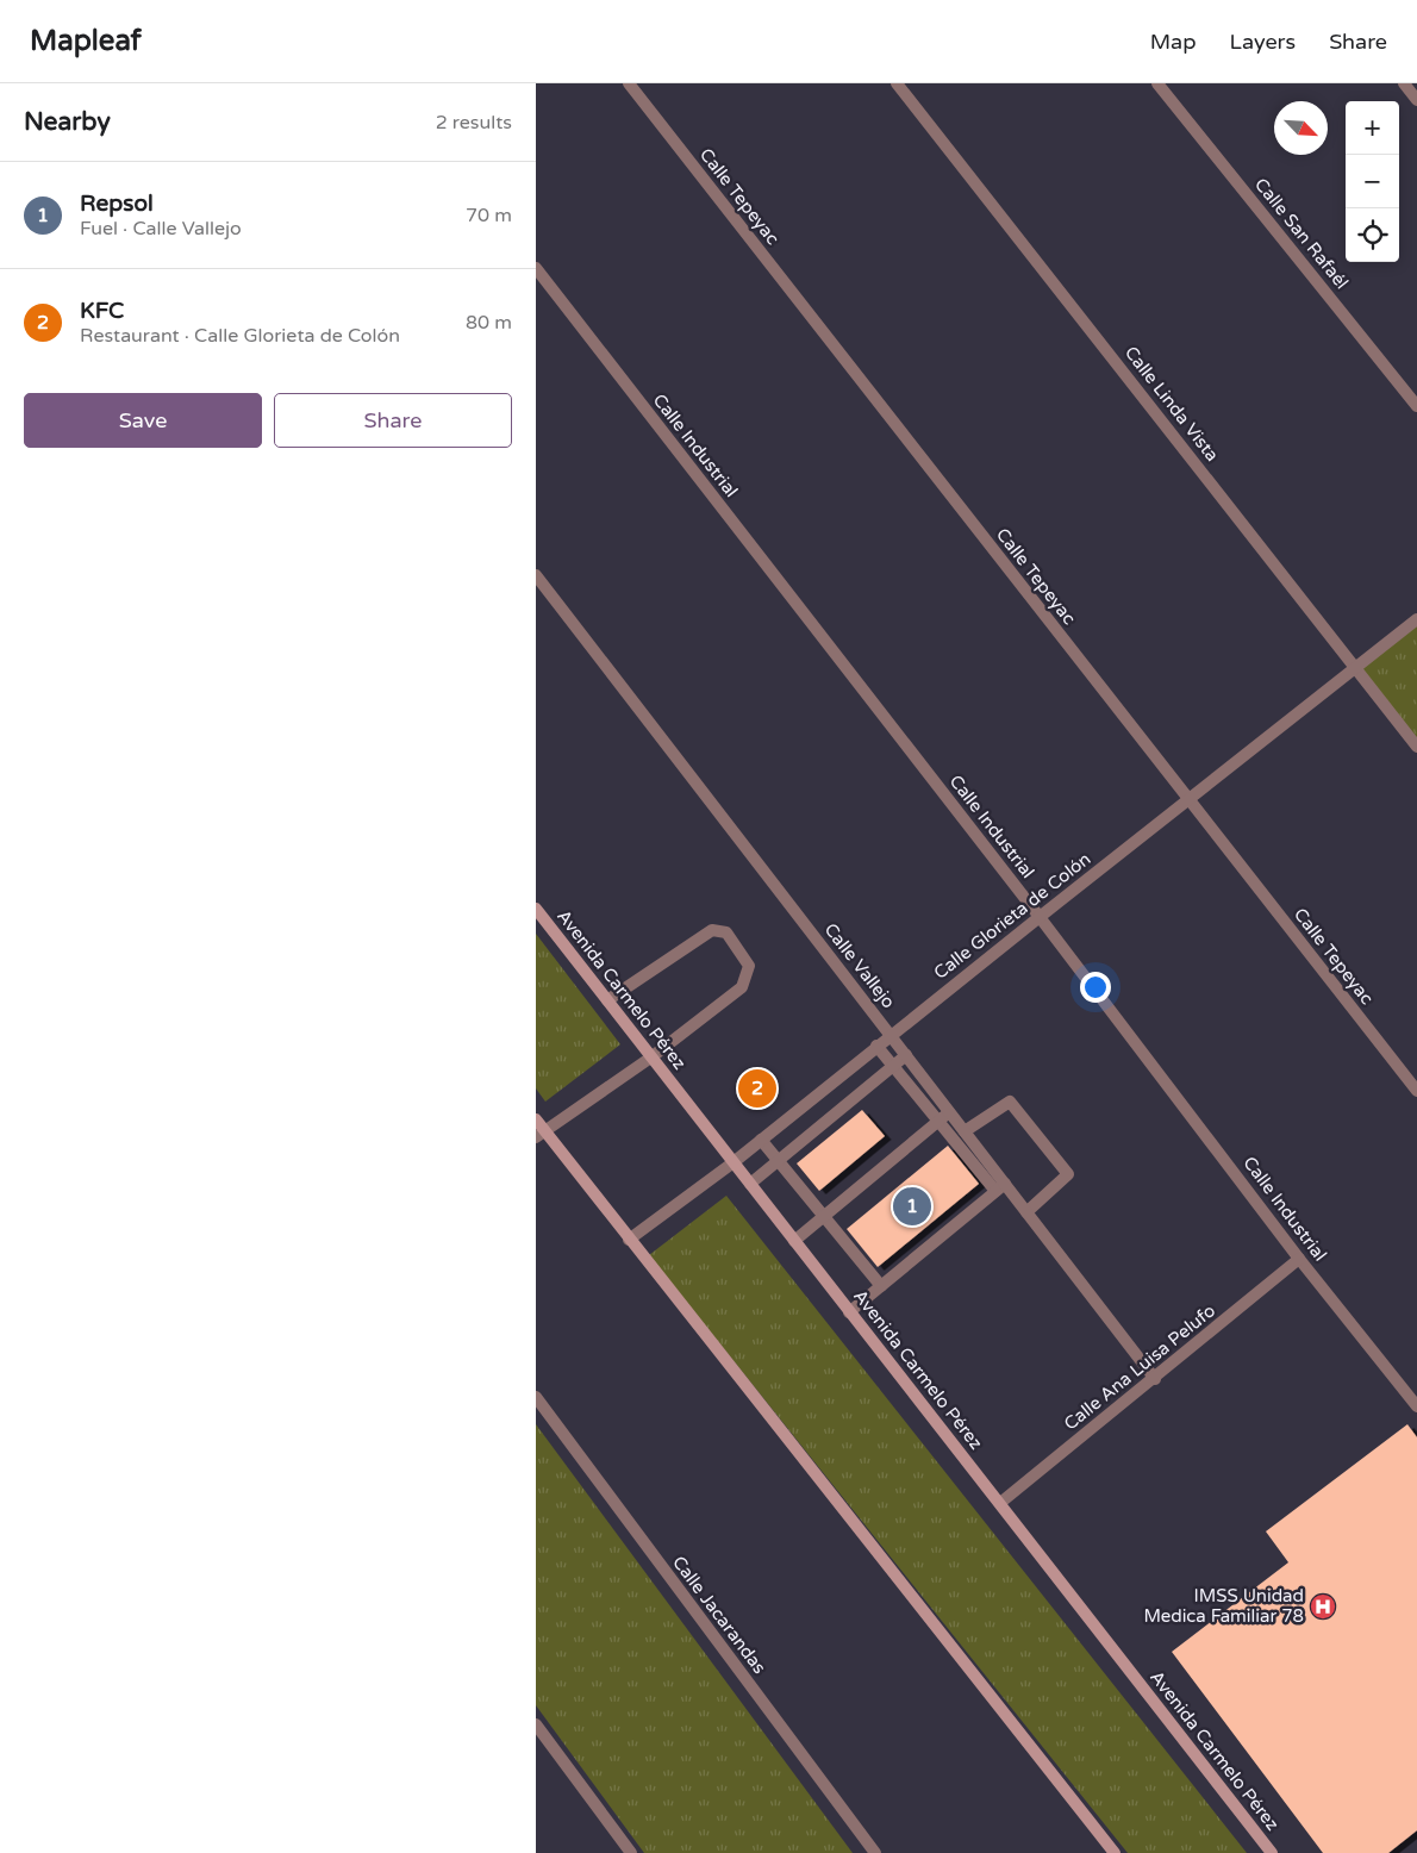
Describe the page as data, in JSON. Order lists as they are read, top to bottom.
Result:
{
  "streets": {
    "main road": ["Avenida Carmelo Pérez"],
    "street": [
      "Calle Tepeyac",
      "Calle San Rafaél",
      "Calle Linda Vista",
      "Calle Industrial",
      "Calle Glorieta de Colón",
      "Calle Vallejo",
      "Calle Ana Luisa Pelufo",
      "Calle Jacarandas"
    ]
  },
  "crossings": [
    ["Calle Tepeyac", "Calle Glorieta de Colón"],
    ["Calle Linda Vista", "Calle Glorieta de Colón"],
    ["Calle Industrial", "Calle Glorieta de Colón"],
    ["Calle Industrial", "Calle Ana Luisa Pelufo"],
    ["Calle Glorieta de Colón", "Calle Vallejo"],
    ["Calle Glorieta de Colón", "Avenida Carmelo Pérez"],
    ["Calle Vallejo", "Calle Ana Luisa Pelufo"],
    ["Avenida Carmelo Pérez", "Calle Ana Luisa Pelufo"]
  ],
  "places": {
    "hospital": ["IMSS Unidad Medica Familiar 78"]
  },
  "north": "bottom right",
  "page": {
    "header": "Mapleaf",
    "nav": ["Map", "Layers", "Share"],
    "heading": ["Nearby", "2 results"],
    "map_buttons": ["+", "−"],
    "list": [
      {
        "mark": "1",
        "name": "Repsol",
        "note": "Fuel · Calle Vallejo",
        "value": "70 m"
      },
      {
        "mark": "2",
        "name": "KFC",
        "note": "Restaurant · Calle Glorieta de Colón",
        "value": "80 m"
      }
    ],
    "buttons": ["Save", "Share"],
    "pins": ["2", "1"]
  }
}
